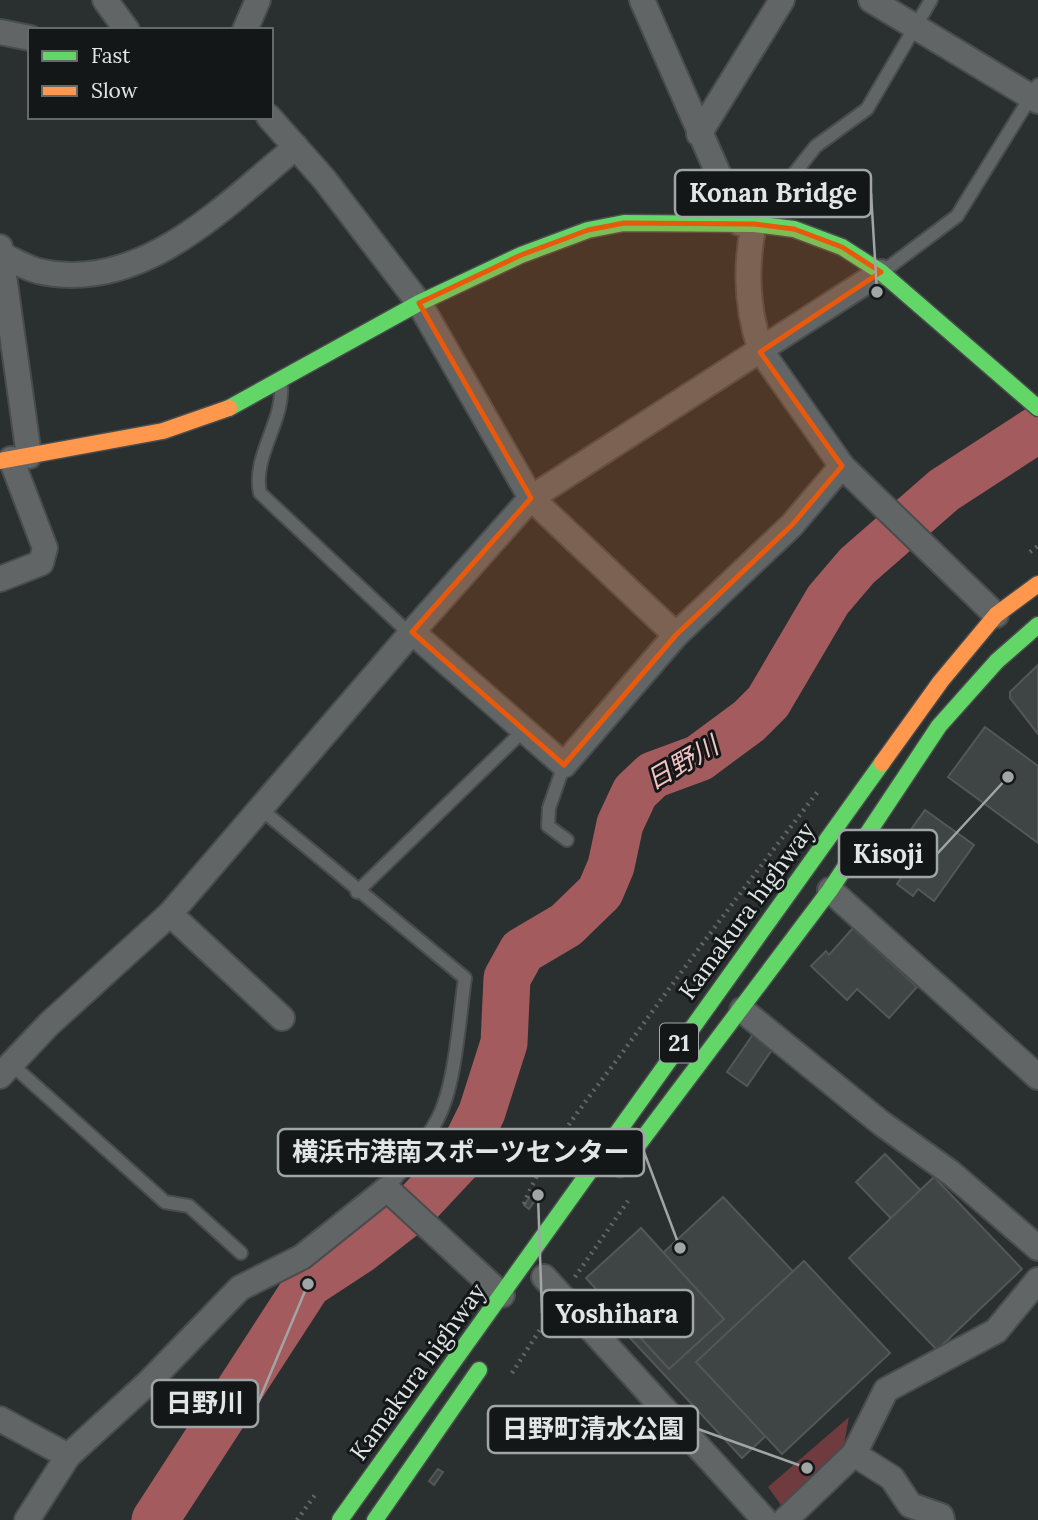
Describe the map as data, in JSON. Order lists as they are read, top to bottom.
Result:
{
  "streets": {
    "main road": ["Kamakura highway", "21"]
  },
  "water": ["日野川"],
  "places": [
    "Konan Bridge",
    "Kisoji",
    "Yoshihara",
    "横浜市港南スポーツセンター",
    "日野川",
    "日野町清水公園"
  ],
  "legend": ["Fast", "Slow"]
}
